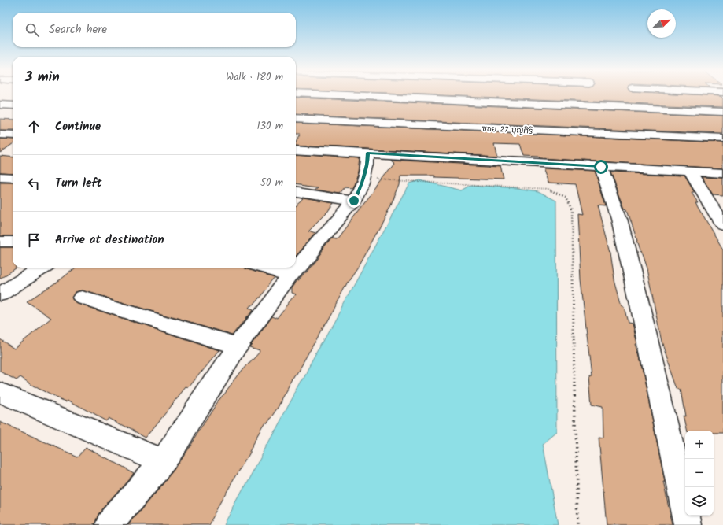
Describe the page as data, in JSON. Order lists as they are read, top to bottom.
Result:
{
  "streets": {
    "street": ["ซอย 27 บุญศิริ"]
  },
  "north": "top right",
  "page": {
    "search": "Search here",
    "heading": ["3 min", "Walk · 180 m"],
    "list": [
      ["Continue", "130 m"],
      ["Turn left", "50 m"],
      "Arrive at destination"
    ],
    "map_buttons": ["+", "−"]
  }
}
